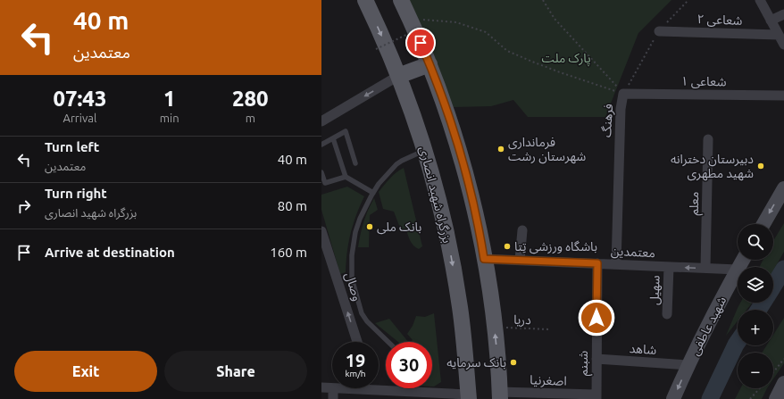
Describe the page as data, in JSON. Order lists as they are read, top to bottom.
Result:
{
  "streets": {
    "main road": ["بزرگراه شهید انصاری", "شهید عاطفی"],
    "street": [
      "شعاعی ۲",
      "شعاعی ۱",
      "فرهنگ",
      "معلم",
      "معتمدین",
      "وصال",
      "سهیل",
      "شاهد",
      "شبنم",
      "اصغرنیا"
    ],
    "path": ["دریا"]
  },
  "crossings": [
    ["شعاعی ۲", "فرهنگ"],
    ["شعاعی ۱", "فرهنگ"],
    ["فرهنگ", "معتمدین"],
    ["معلم", "معتمدین"],
    ["معتمدین", "سهیل"],
    ["معتمدین", "شهید عاطفی"],
    ["معتمدین", "شبنم"],
    ["شهید عاطفی", "شاهد"],
    ["شاهد", "شبنم"],
    ["شبنم", "اصغرنیا"]
  ],
  "one_way": ["وصال"],
  "parks": ["پارک ملت"],
  "places": [
    "فرمانداری شهرستان رشت",
    "دبیرستان دخترانه شهید مطهری",
    "بانک ملی",
    "باشگاه ورزشی تِتا",
    "بانک سرمایه"
  ],
  "page": {
    "turn": ["40 m", "معتمدین"],
    "eta": [
      "07:43",
      "Arrival",
      "1",
      "min",
      "280",
      "m"
    ],
    "list": [
      {
        "name": "Turn left",
        "note": "معتمدین",
        "value": "40 m"
      },
      {
        "name": "Turn right",
        "note": "بزرگراه شهید انصاری",
        "value": "80 m"
      },
      {
        "name": "Arrive at destination",
        "value": "160 m"
      }
    ],
    "map_buttons": ["+", "−"],
    "speed": "19 km/h",
    "limit": "30",
    "buttons": ["Exit", "Share"]
  }
}
